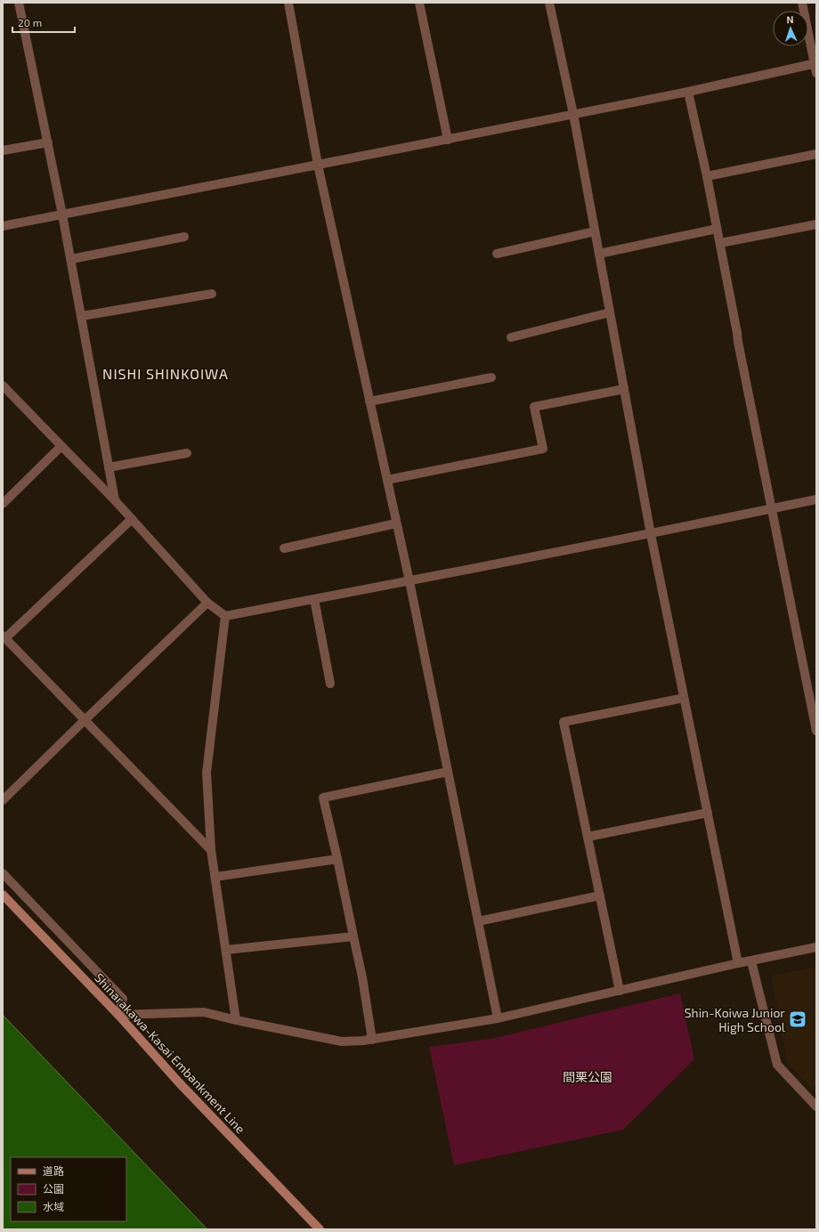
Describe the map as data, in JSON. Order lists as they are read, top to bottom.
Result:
{
  "streets": {
    "main road": ["Shinarakawa-Kasai Embankment Line"]
  },
  "districts": ["NISHI SHINKOIWA"],
  "parks": ["間栗公園"],
  "places": {
    "school or university": ["Shin-Koiwa Junior High School"]
  },
  "legend": ["道路", "公園", "水域"],
  "scale_bar": "20 m",
  "north": "top"
}
